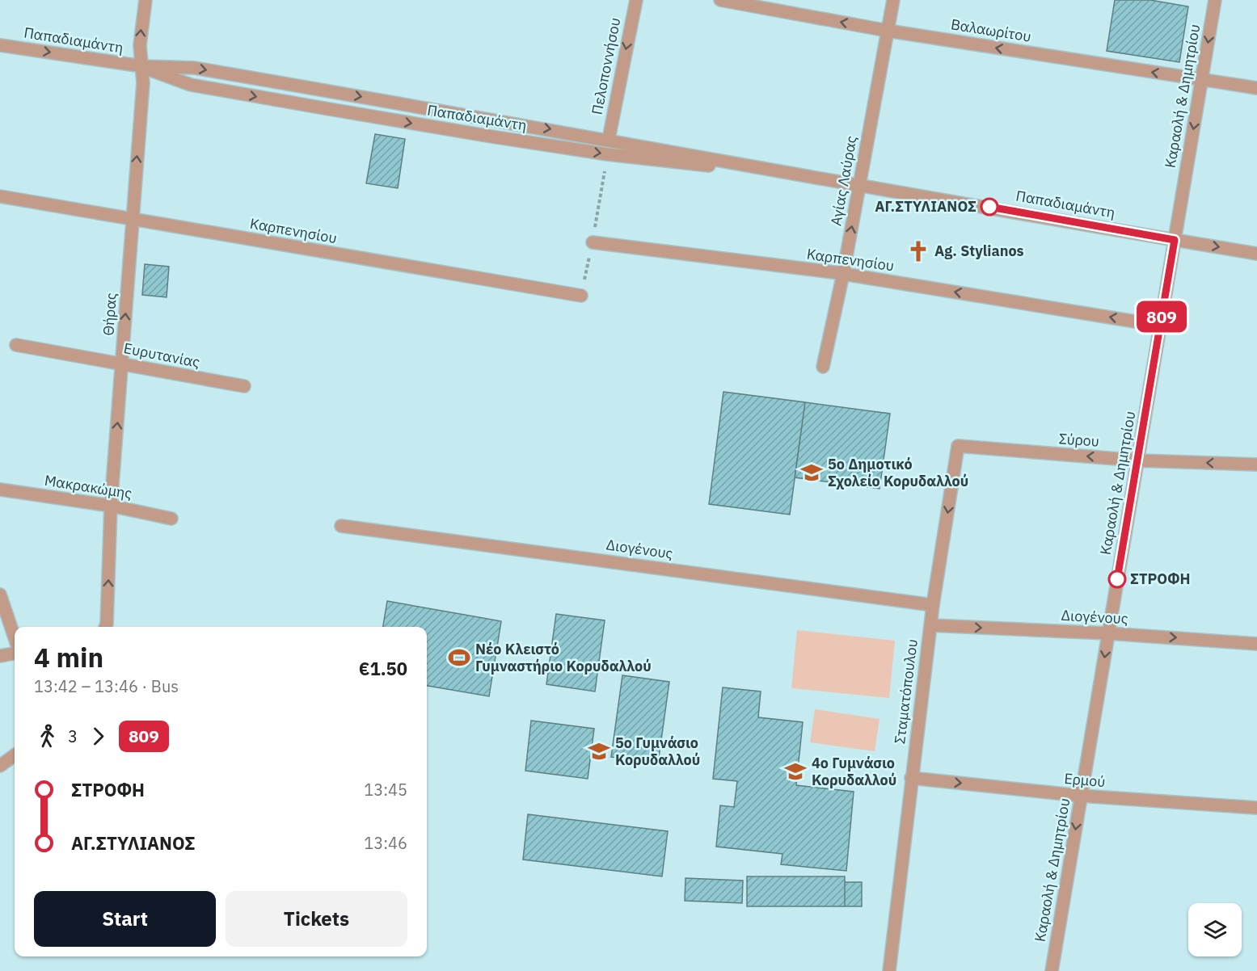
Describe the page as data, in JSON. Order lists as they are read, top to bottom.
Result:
{
  "streets": {
    "street": [
      "Βαλαωρίτου",
      "Παπαδιαμάντη",
      "Πελοποννήσου",
      "Καραολή & Δημητρίου",
      "Αγίας Λαύρας",
      "Καρπενησίου",
      "Θήρας",
      "Ευρυτανίας",
      "Σύρου",
      "Μακρακώμης",
      "Διογένους",
      "Σταματόπουλου",
      "Ερμού"
    ]
  },
  "crossings": [
    ["Βαλαωρίτου", "Καραολή & Δημητρίου"],
    ["Βαλαωρίτου", "Αγίας Λαύρας"],
    ["Παπαδιαμάντη", "Πελοποννήσου"],
    ["Παπαδιαμάντη", "Καραολή & Δημητρίου"],
    ["Παπαδιαμάντη", "Αγίας Λαύρας"],
    ["Παπαδιαμάντη", "Θήρας"],
    ["Καραολή & Δημητρίου", "Καρπενησίου"],
    ["Καραολή & Δημητρίου", "Σύρου"],
    ["Καραολή & Δημητρίου", "Διογένους"],
    ["Καραολή & Δημητρίου", "Ερμού"],
    ["Αγίας Λαύρας", "Καρπενησίου"],
    ["Καρπενησίου", "Θήρας"],
    ["Θήρας", "Ευρυτανίας"],
    ["Θήρας", "Μακρακώμης"],
    ["Σύρου", "Σταματόπουλου"],
    ["Διογένους", "Σταματόπουλου"],
    ["Σταματόπουλου", "Ερμού"]
  ],
  "one_way": [
    "Βαλαωρίτου",
    "Παπαδιαμάντη",
    "Πελοποννήσου",
    "Καραολή & Δημητρίου",
    "Θήρας",
    "Σύρου",
    "Διογένους",
    "Ερμού"
  ],
  "places": {
    "other": ["ΑΓ.ΣΤΥΛΙΑΝΟΣ", "ΣΤΡΟΦΗ"],
    "church": ["Ag. Stylianos"],
    "school or university": ["5ο Δημοτικό Σχολείο Κορυδαλλού", "5ο Γυμνάσιο Κορυδαλλού", "4ο Γυμνάσιο Κορυδαλλού"],
    "sports": ["Νέο Κλειστό Γυμναστήριο Κορυδαλλού"]
  },
  "lines": ["bus line 809"],
  "page": {
    "on_map": "809",
    "heading": ["4 min", "13:42 – 13:46 · Bus", "€1.50"],
    "legs": ["3", "809"],
    "list": [
      {
        "name": "ΣΤΡΟΦΗ",
        "value": "13:45"
      },
      {
        "name": "ΑΓ.ΣΤΥΛΙΑΝΟΣ",
        "value": "13:46"
      }
    ],
    "buttons": ["Start", "Tickets"]
  }
}
